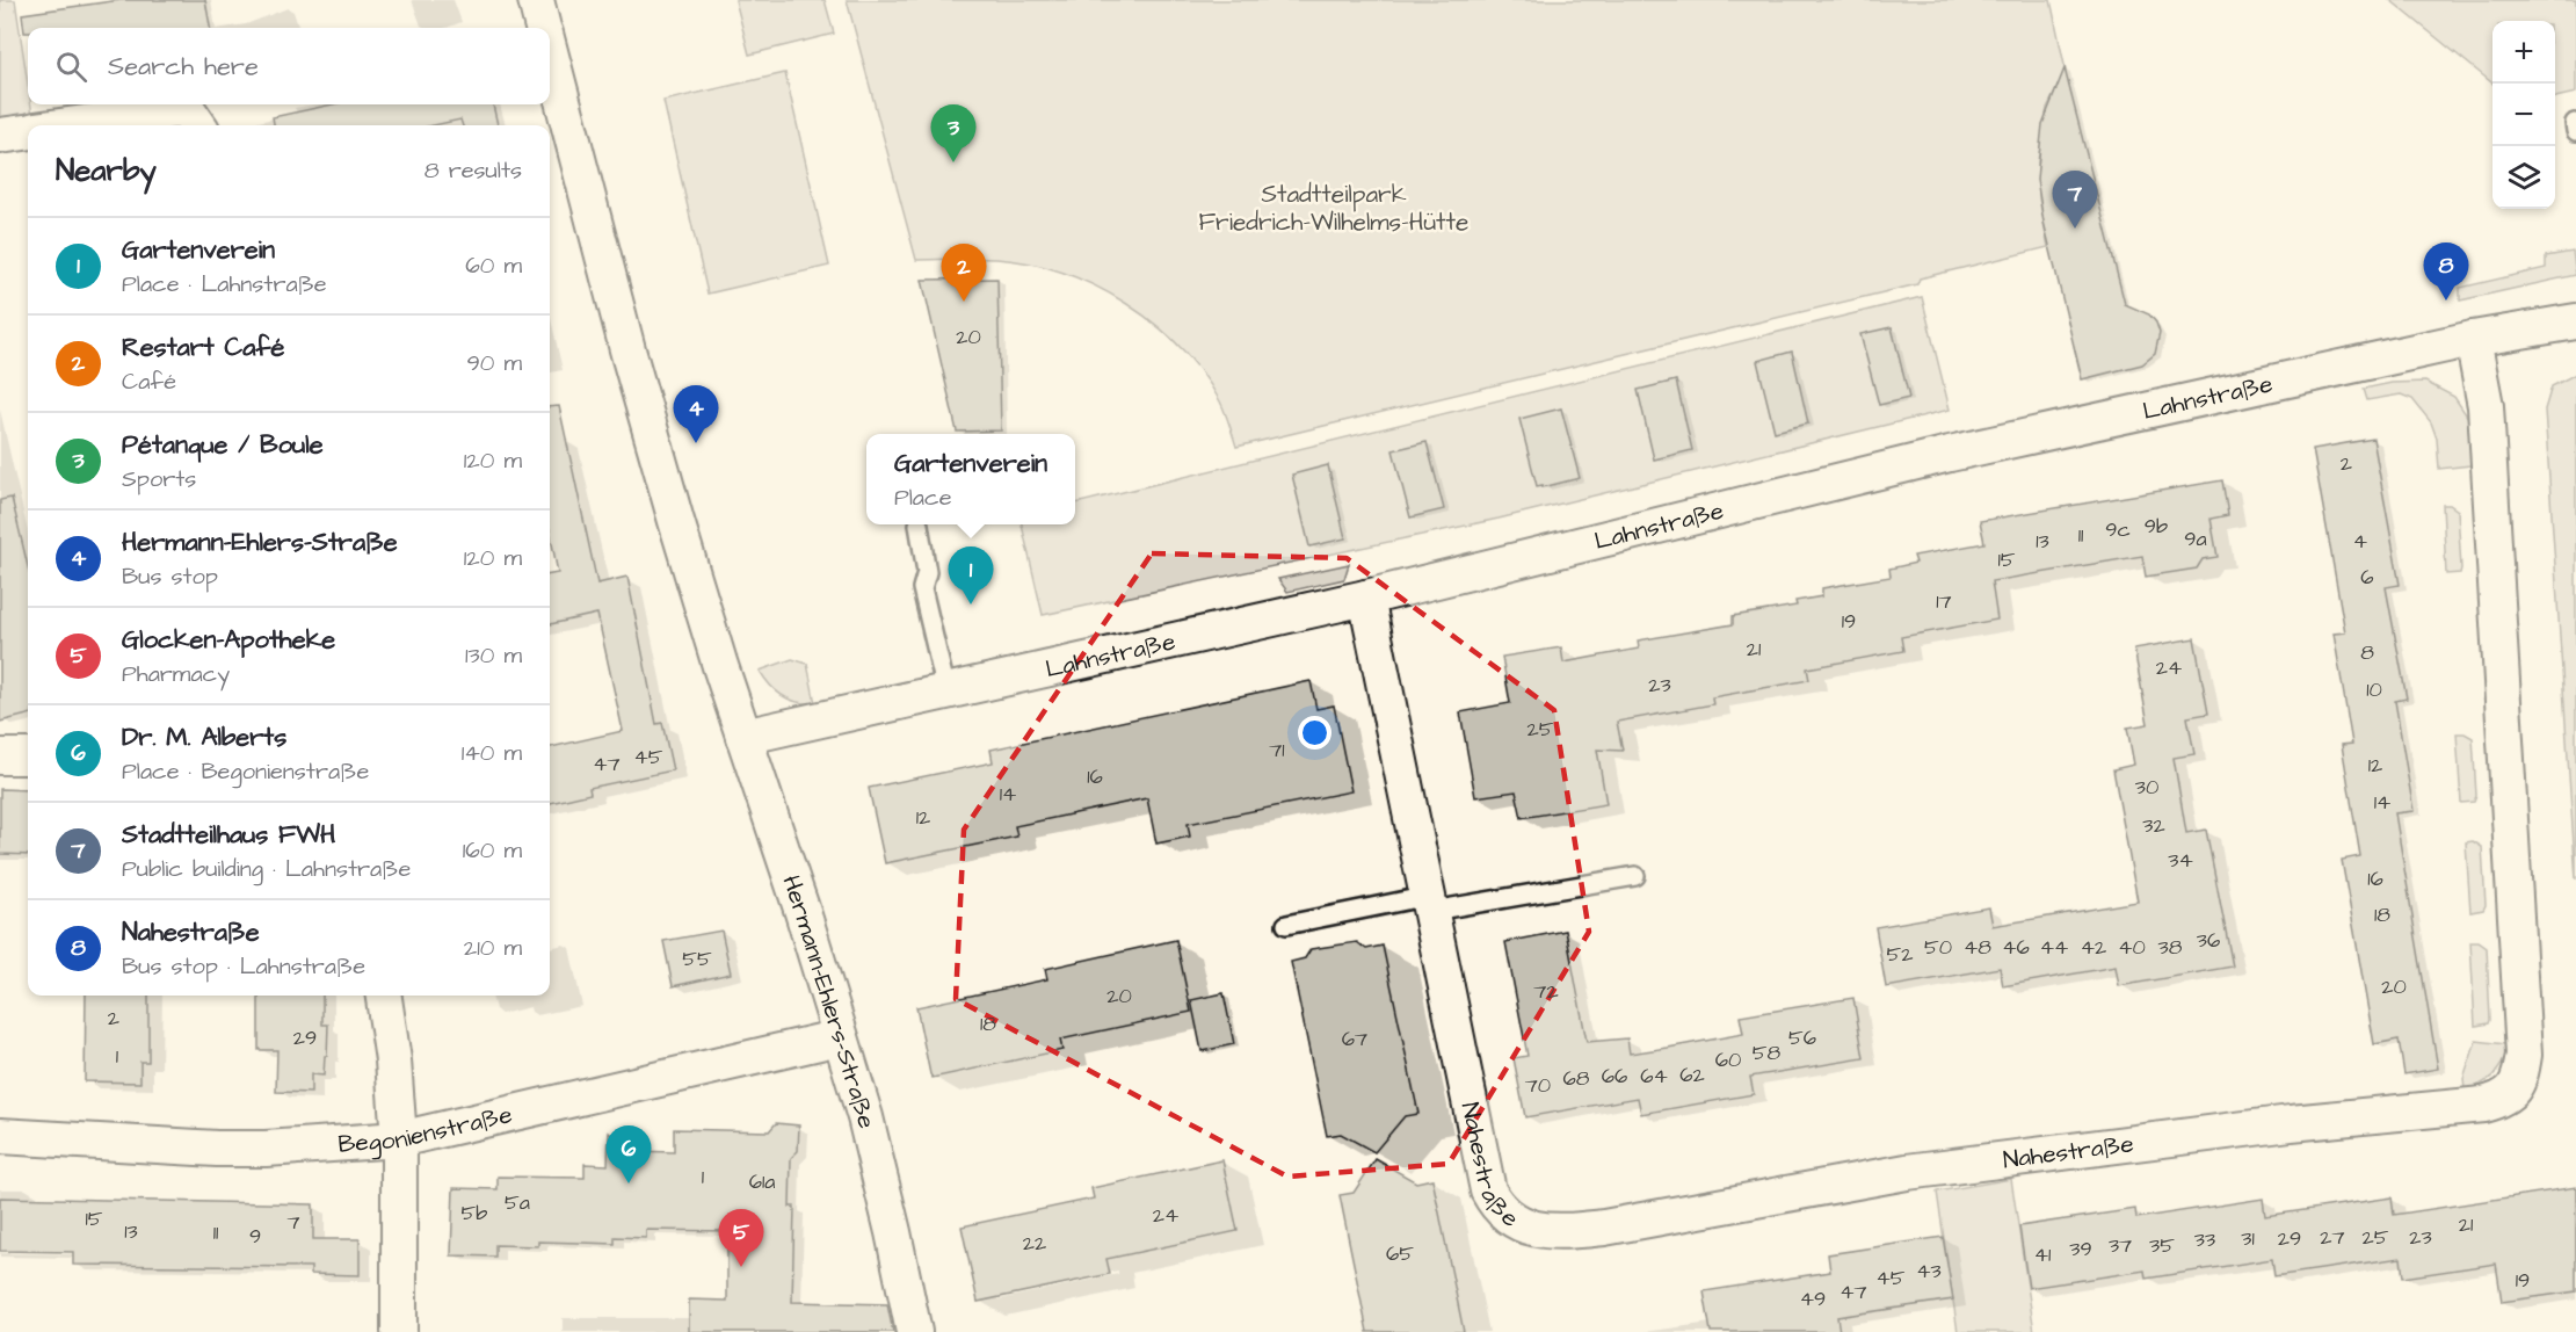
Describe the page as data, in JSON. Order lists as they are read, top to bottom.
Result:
{
  "streets": {
    "street": [
      "Lahnstraße",
      "Hermann-Ehlers-Straße",
      "Begonienstraße",
      "Nahestraße"
    ]
  },
  "crossings": [
    ["Lahnstraße", "Hermann-Ehlers-Straße"],
    ["Lahnstraße", "Nahestraße"],
    ["Hermann-Ehlers-Straße", "Begonienstraße"]
  ],
  "parks": ["Stadtteilpark Friedrich-Wilhelms-Hütte"],
  "house_numbers": [
    "20",
    "2",
    "9b",
    "9c",
    "11",
    "9a",
    "13",
    "4",
    "15",
    "6",
    "17",
    "19",
    "21",
    "8",
    "24",
    "23",
    "10",
    "25",
    "71",
    "45",
    "47",
    "12",
    "16",
    "30",
    "14",
    "14",
    "12",
    "32",
    "34",
    "16",
    "18",
    "36",
    "50",
    "48",
    "46",
    "44",
    "42",
    "40",
    "38",
    "52",
    "55",
    "20",
    "72",
    "20",
    "2",
    "18",
    "29",
    "56",
    "67",
    "58",
    "1",
    "60",
    "62",
    "66",
    "64",
    "68",
    "70",
    "1",
    "61a",
    "5a",
    "5b",
    "24",
    "15",
    "7",
    "21",
    "13",
    "11",
    "9",
    "27",
    "25",
    "23",
    "31",
    "29",
    "33",
    "22",
    "37",
    "35",
    "39",
    "65",
    "41",
    "43",
    "45",
    "19",
    "47",
    "49"
  ],
  "page": {
    "map_buttons": ["+", "−"],
    "search": "Search here",
    "pins": [
      "3",
      "7",
      "8",
      "2",
      "4",
      "1",
      "6",
      "5"
    ],
    "heading": ["Nearby", "8 results"],
    "list": [
      {
        "mark": "1",
        "name": "Gartenverein",
        "note": "Place · Lahnstraße",
        "value": "60 m"
      },
      {
        "mark": "2",
        "name": "Restart Café",
        "note": "Café",
        "value": "90 m"
      },
      {
        "mark": "3",
        "name": "Pétanque / Boule",
        "note": "Sports",
        "value": "120 m"
      },
      {
        "mark": "4",
        "name": "Hermann-Ehlers-Straße",
        "note": "Bus stop",
        "value": "120 m"
      },
      {
        "mark": "5",
        "name": "Glocken-Apotheke",
        "note": "Pharmacy",
        "value": "130 m"
      },
      {
        "mark": "6",
        "name": "Dr. M. Alberts",
        "note": "Place · Begonienstraße",
        "value": "140 m"
      },
      {
        "mark": "7",
        "name": "Stadtteilhaus FWH",
        "note": "Public building · Lahnstraße",
        "value": "160 m"
      },
      {
        "mark": "8",
        "name": "Nahestraße",
        "note": "Bus stop · Lahnstraße",
        "value": "210 m"
      }
    ],
    "popup": ["Gartenverein", "Place"]
  }
}
